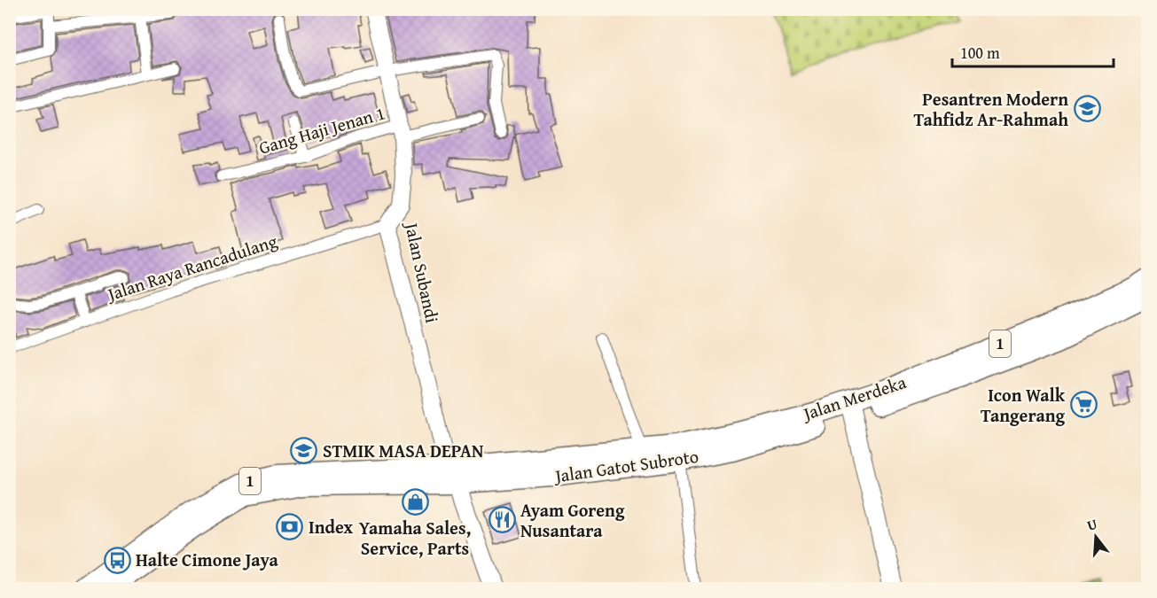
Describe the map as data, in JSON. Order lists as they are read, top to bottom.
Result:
{
  "streets": {
    "highway": ["1", "Jalan Merdeka", "Jalan Gatot Subroto"],
    "street": ["Gang Haji Jenan 1", "Jalan Raya Rancadulang", "Jalan Subandi"]
  },
  "crossings": [
    ["Gang Haji Jenan 1", "Jalan Subandi"],
    ["Jalan Raya Rancadulang", "Jalan Subandi"],
    ["Jalan Subandi", "Jalan Gatot Subroto"],
    ["Jalan Merdeka", "Jalan Gatot Subroto"]
  ],
  "places": {
    "school or university": ["Pesantren Modern Tahfidz Ar-Rahmah", "STMIK MASA DEPAN"],
    "supermarket": ["Icon Walk Tangerang"],
    "shop": ["Yamaha Sales, Service, Parts"],
    "restaurant": ["Ayam Goreng Nusantara"],
    "bank": ["Index"],
    "bus stop": ["Halte Cimone Jaya"]
  },
  "scale_bar": "100 m",
  "north": "top"
}
